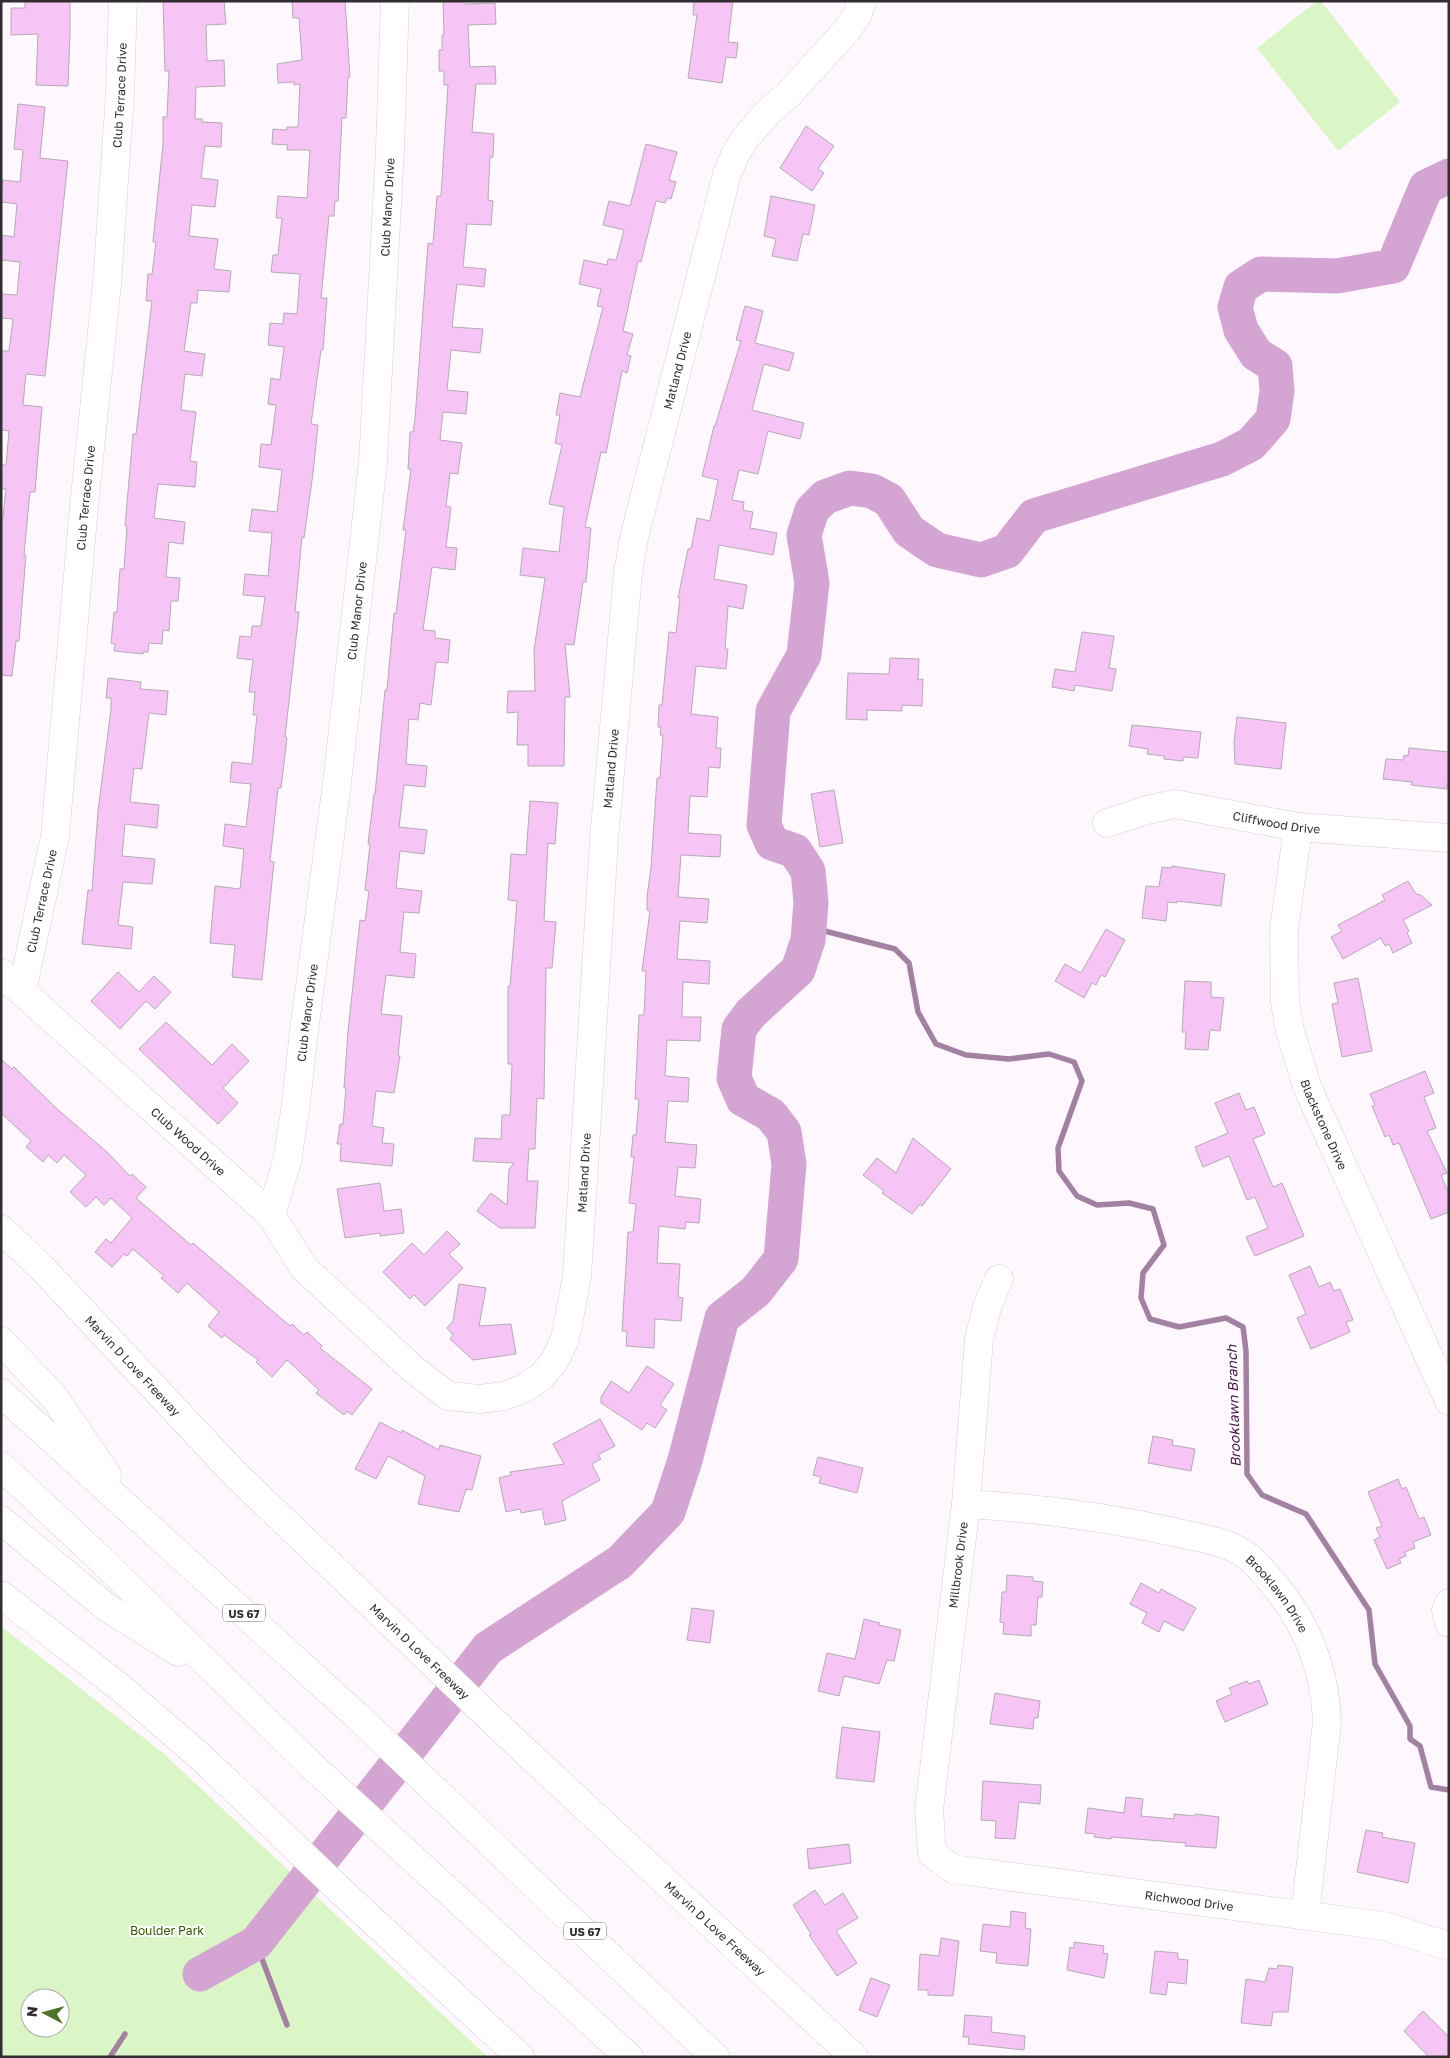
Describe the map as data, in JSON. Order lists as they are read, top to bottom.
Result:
{
  "streets": {
    "main road": [
      "Club Terrace Drive",
      "Club Manor Drive",
      "Matland Drive",
      "Cliffwood Drive",
      "Blackstone Drive",
      "Club Wood Drive",
      "Marvin D Love Freeway",
      "Millbrook Drive",
      "Brooklawn Drive",
      "US 67",
      "Richwood Drive"
    ]
  },
  "crossings": [
    ["Club Terrace Drive", "Club Wood Drive"],
    ["Club Manor Drive", "Club Wood Drive"],
    ["Matland Drive", "Club Wood Drive"],
    ["Cliffwood Drive", "Blackstone Drive"],
    ["Millbrook Drive", "Brooklawn Drive"],
    ["Millbrook Drive", "Richwood Drive"],
    ["Brooklawn Drive", "Richwood Drive"]
  ],
  "water": ["Brooklawn Branch"],
  "parks": ["Boulder Park"],
  "north": "left"
}
